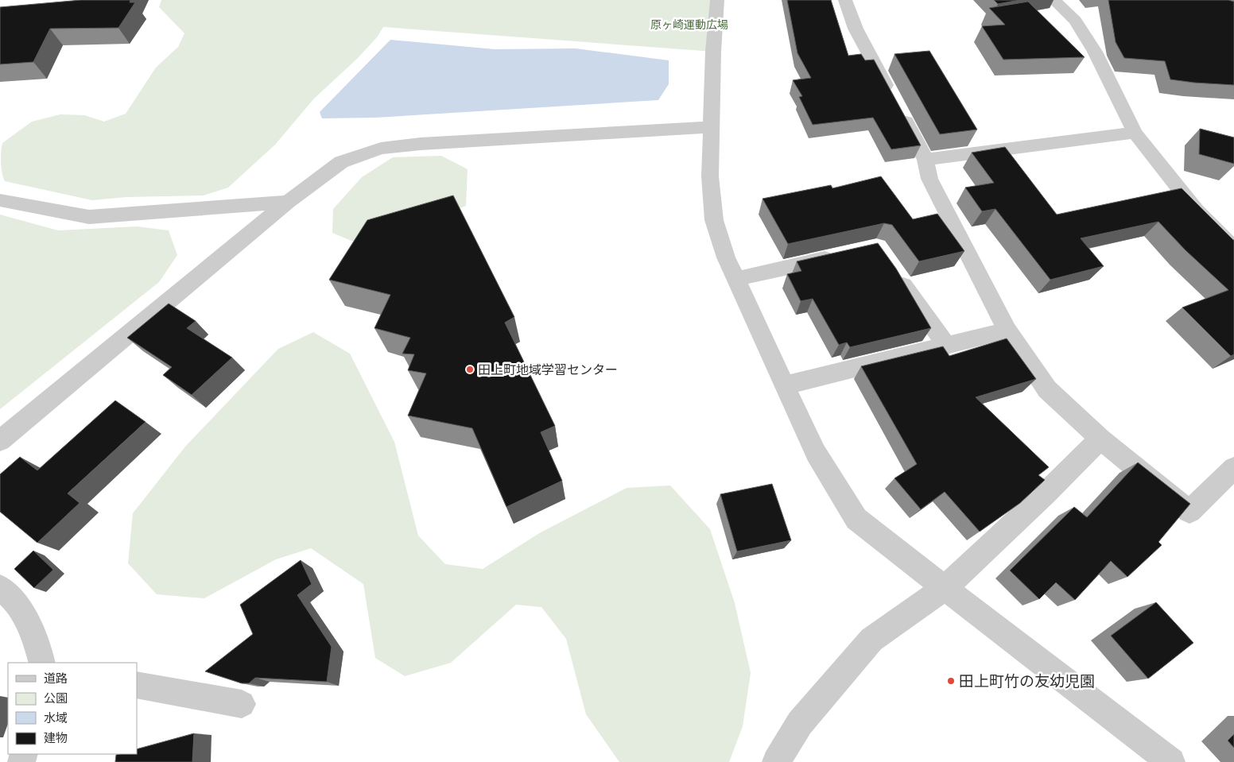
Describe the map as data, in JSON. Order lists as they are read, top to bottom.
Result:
{
  "parks": ["原ヶ崎運動広場"],
  "places": ["田上町地域学習センター", "田上町竹の友幼児園"],
  "legend": [
    "道路",
    "公園",
    "水域",
    "建物"
  ]
}
